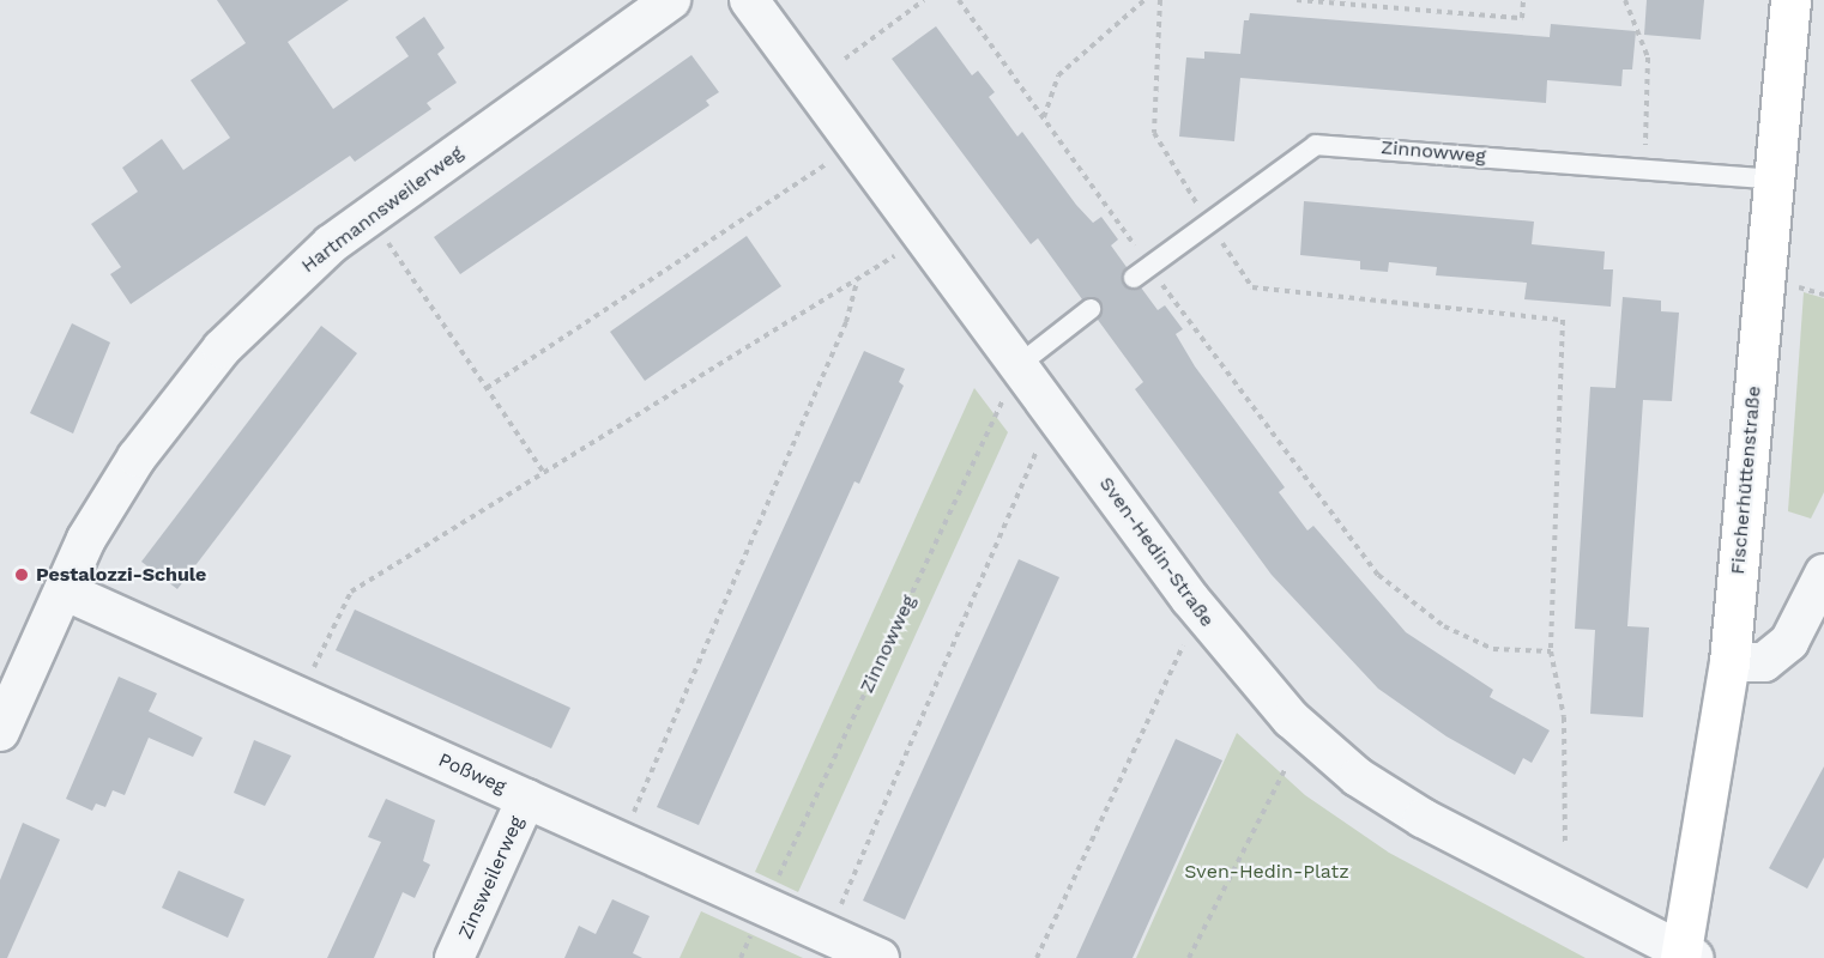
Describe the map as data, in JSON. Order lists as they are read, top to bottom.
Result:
{
  "streets": {
    "street": [
      "Hartmannsweilerweg",
      "Fischerhüttenstraße",
      "Sven-Hedin-Straße",
      "Poßweg",
      "Zinsweilerweg"
    ],
    "lane": ["Zinnowweg"]
  },
  "crossings": [
    ["Zinnowweg", "Fischerhüttenstraße"],
    ["Hartmannsweilerweg", "Poßweg"],
    ["Fischerhüttenstraße", "Sven-Hedin-Straße"],
    ["Poßweg", "Zinsweilerweg"]
  ],
  "parks": ["Sven-Hedin-Platz"],
  "places": ["Pestalozzi-Schule"]
}
